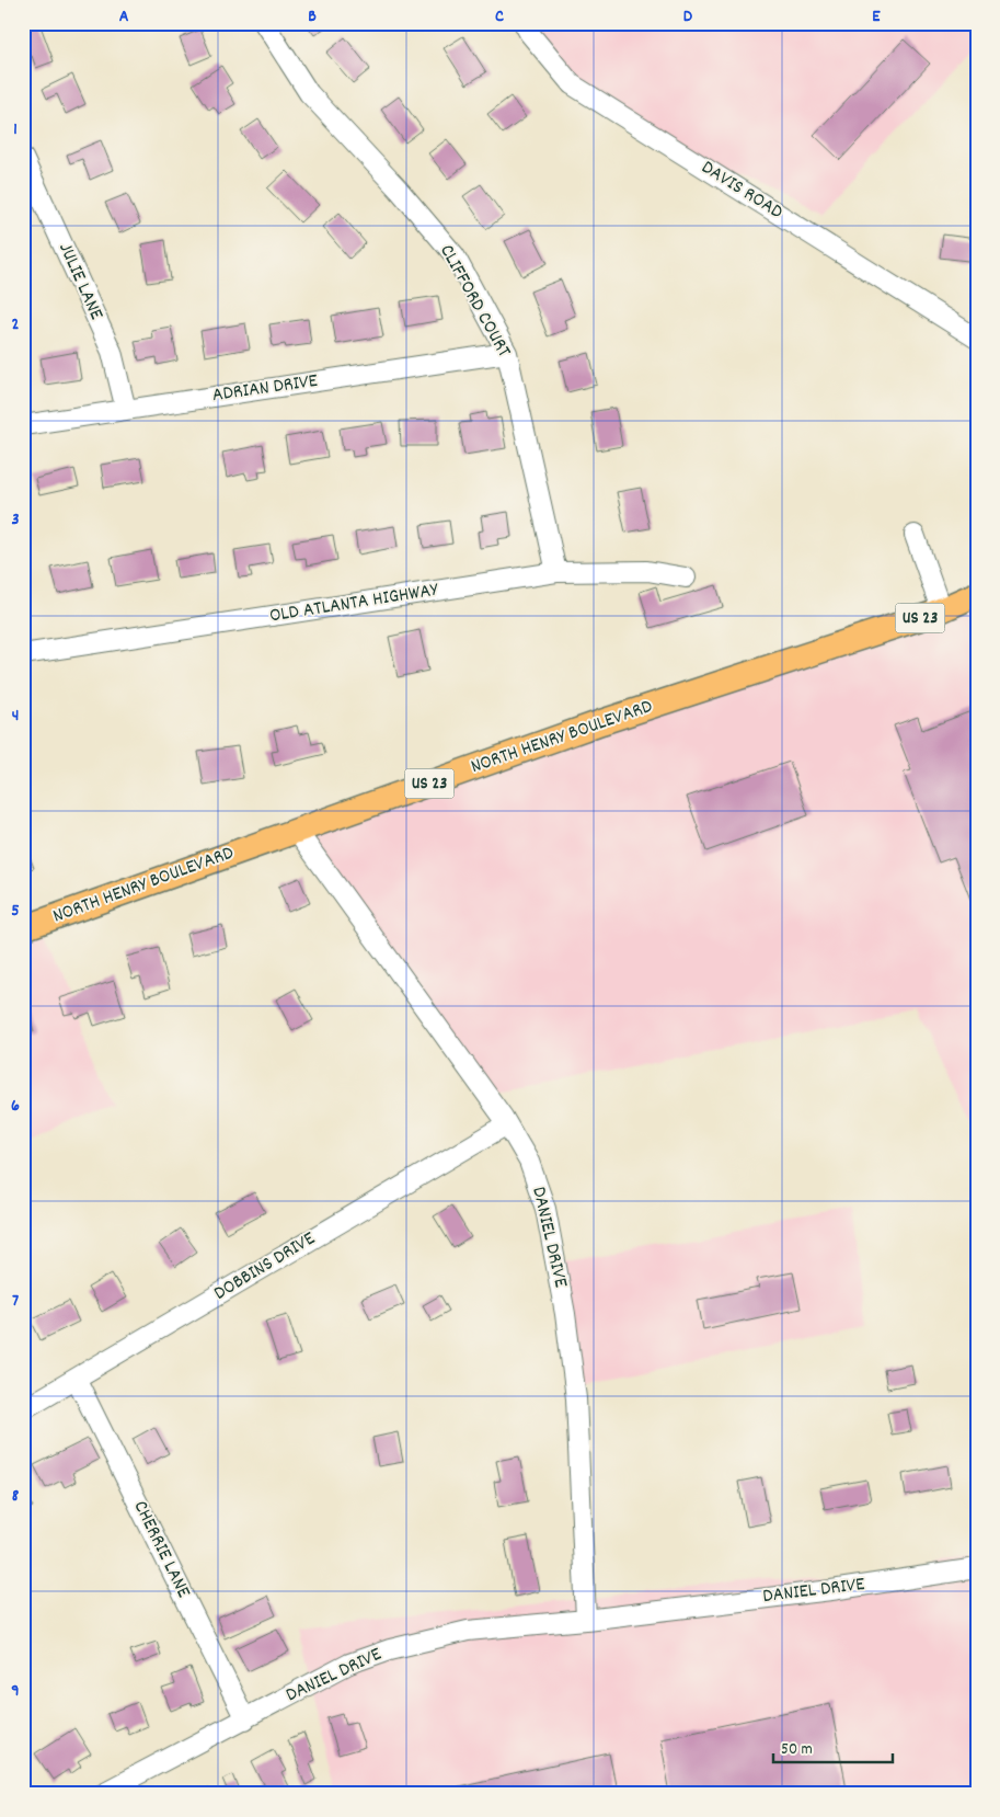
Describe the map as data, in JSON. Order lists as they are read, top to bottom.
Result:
{
  "streets": {
    "main road": ["US 23", "NORTH HENRY BOULEVARD"],
    "street": [
      "DAVIS ROAD",
      "JULIE LANE",
      "CLIFFORD COURT",
      "ADRIAN DRIVE",
      "OLD ATLANTA HIGHWAY",
      "DANIEL DRIVE",
      "DOBBINS DRIVE",
      "CHERRIE LANE"
    ]
  },
  "crossings": [
    ["JULIE LANE", "ADRIAN DRIVE"],
    ["CLIFFORD COURT", "ADRIAN DRIVE"],
    ["CLIFFORD COURT", "OLD ATLANTA HIGHWAY"],
    ["NORTH HENRY BOULEVARD", "DANIEL DRIVE"],
    ["DANIEL DRIVE", "DOBBINS DRIVE"],
    ["DANIEL DRIVE", "CHERRIE LANE"],
    ["DOBBINS DRIVE", "CHERRIE LANE"]
  ],
  "scale_bar": "50 m",
  "grid": {
    "columns": [
      "A",
      "B",
      "C",
      "D",
      "E"
    ],
    "rows": [
      "1",
      "2",
      "3",
      "4",
      "5",
      "6",
      "7",
      "8",
      "9"
    ]
  }
}
